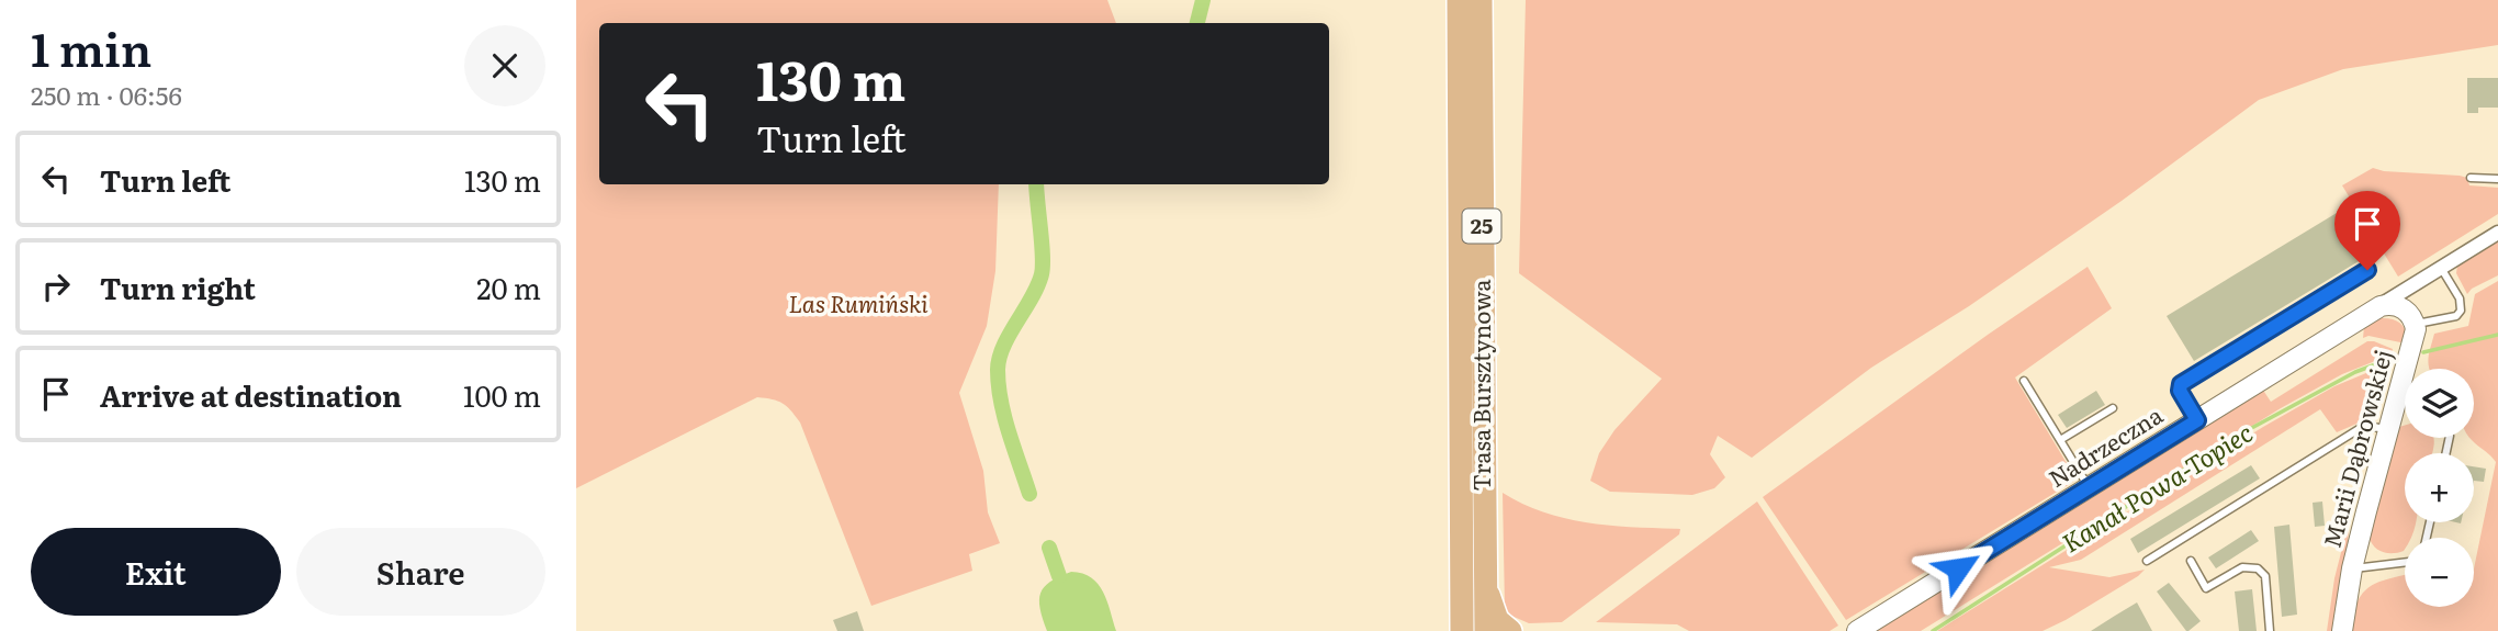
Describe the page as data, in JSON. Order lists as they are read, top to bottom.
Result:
{
  "streets": {
    "main road": ["25", "Trasa Bursztynowa"],
    "street": ["Nadrzeczna", "Marii Dąbrowskiej"]
  },
  "water": ["Kanał Powa-Topiec"],
  "parks": ["Las Rumiński"],
  "page": {
    "heading": ["1 min", "250 m · 06:56"],
    "turn": ["130 m", "Turn left"],
    "list": [
      {
        "name": "Turn left",
        "value": "130 m"
      },
      {
        "name": "Turn right",
        "value": "20 m"
      },
      {
        "name": "Arrive at destination",
        "value": "100 m"
      }
    ],
    "map_buttons": ["+", "−"],
    "buttons": ["Exit", "Share"]
  }
}
